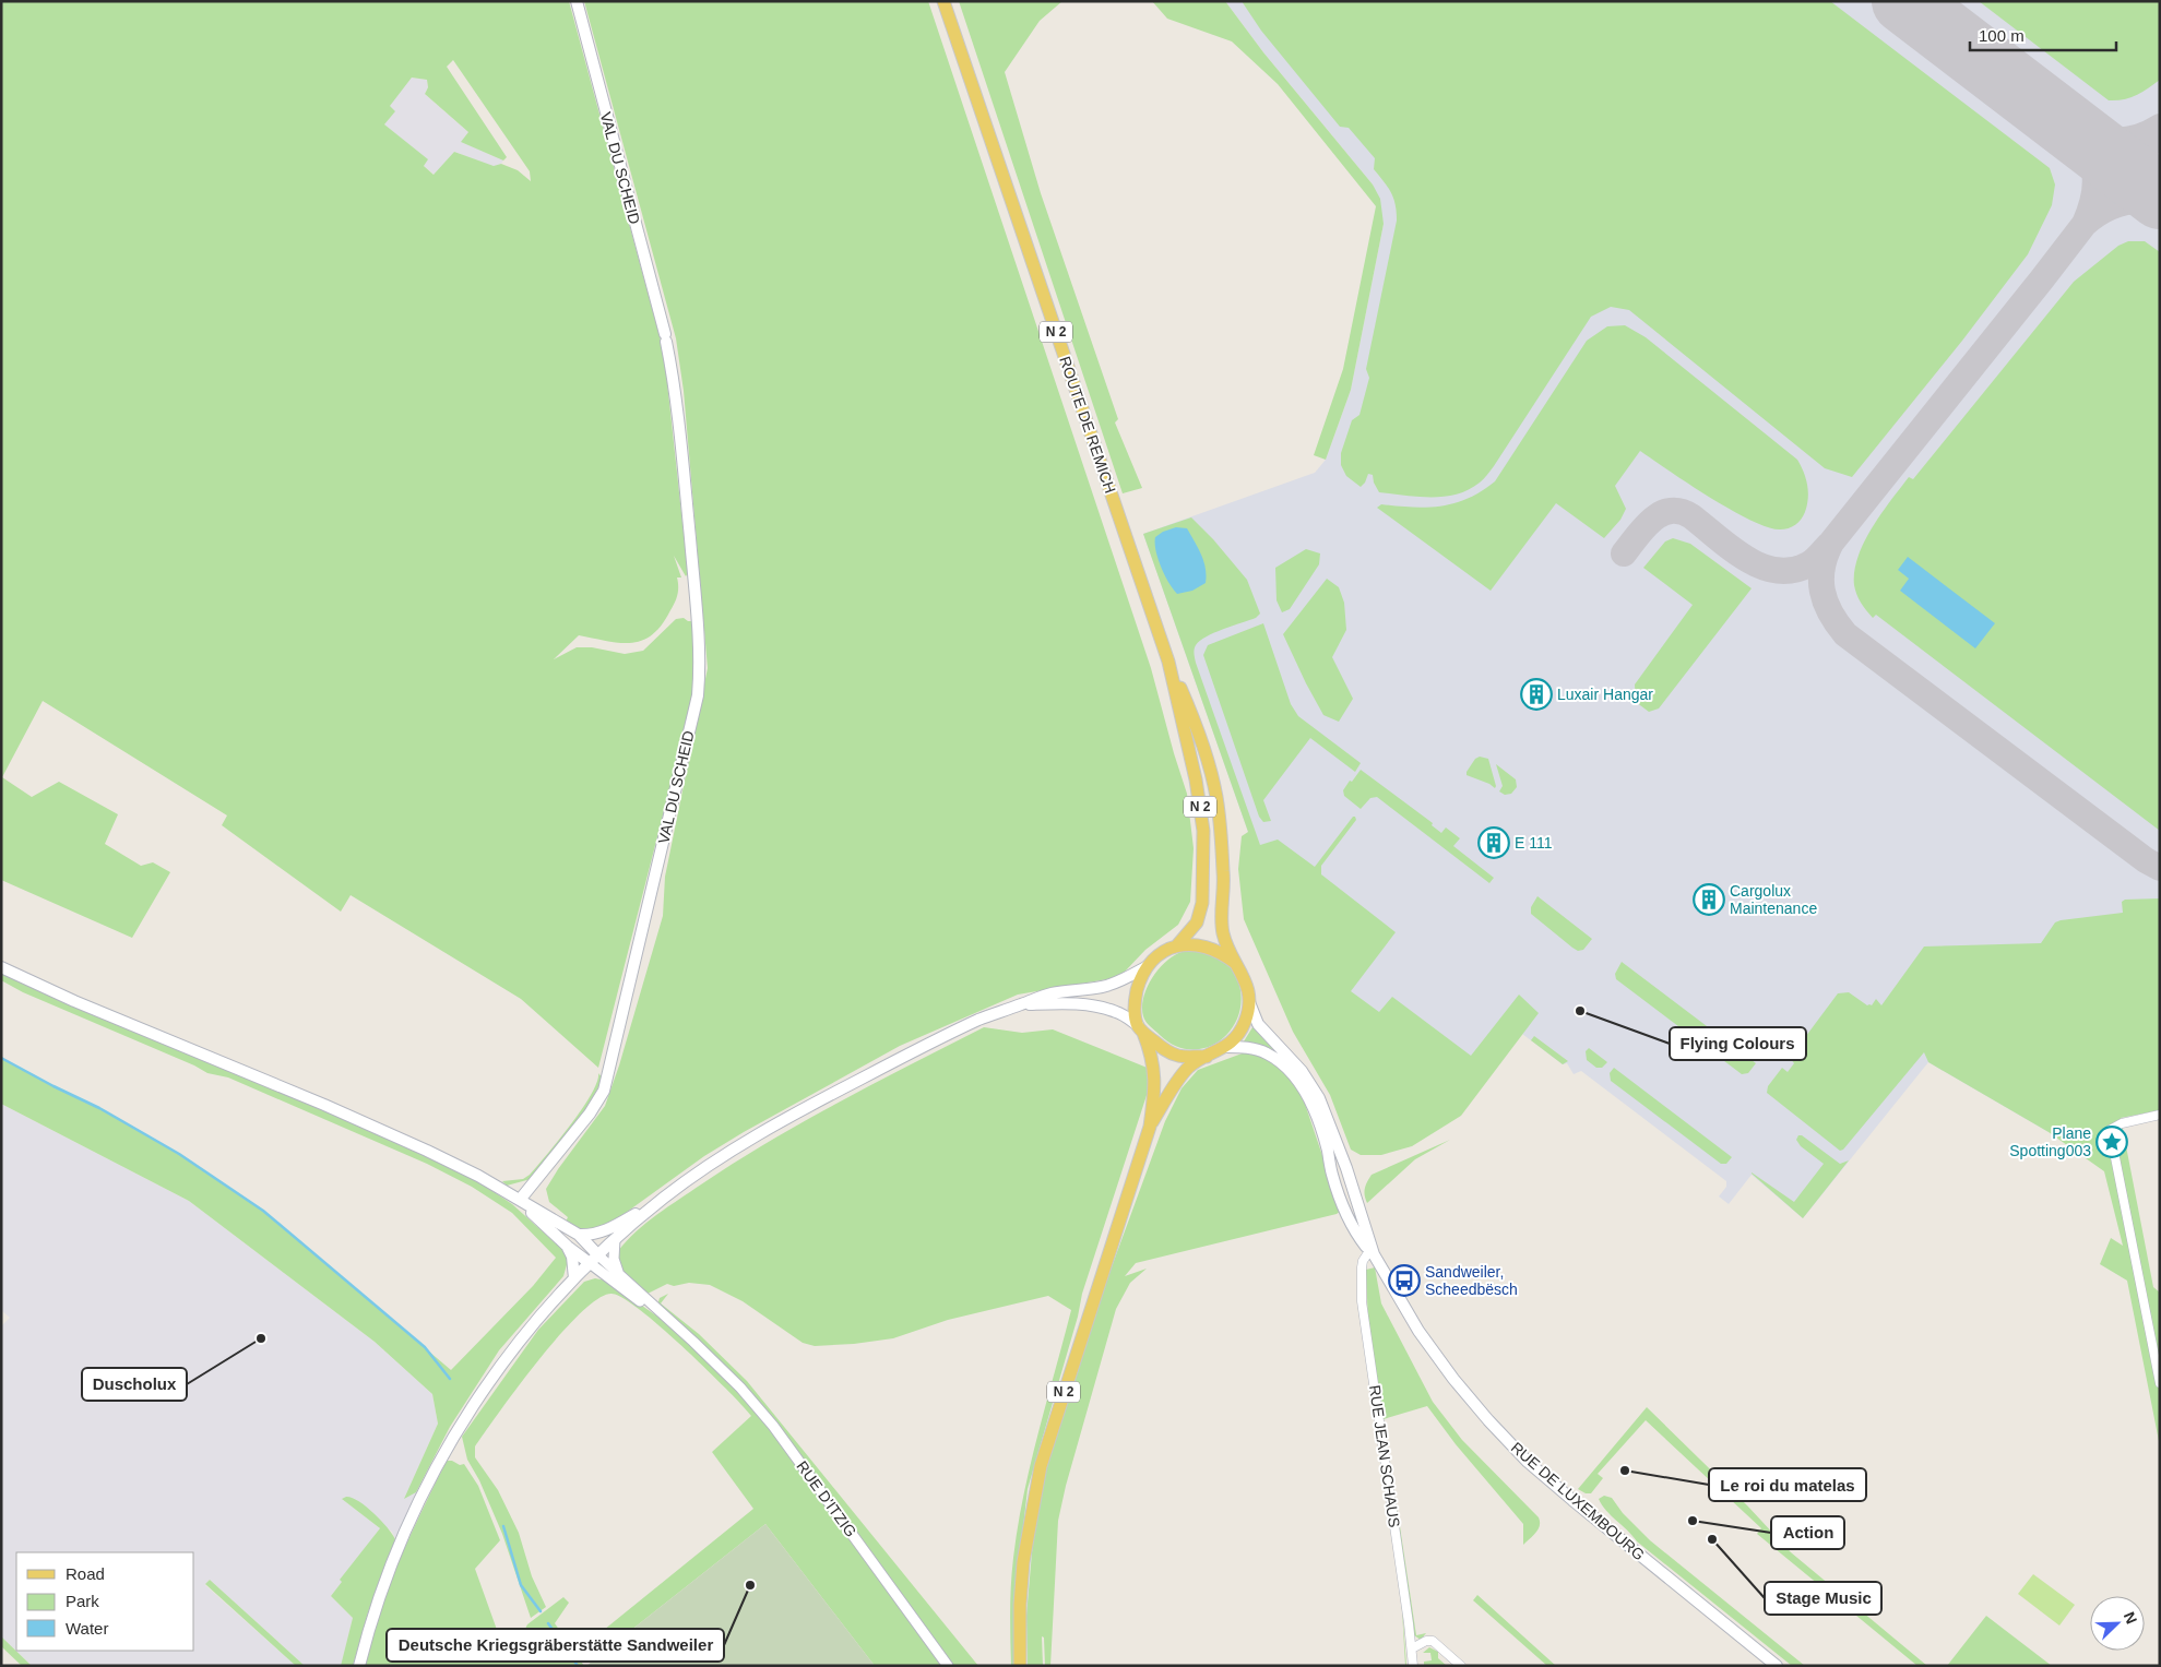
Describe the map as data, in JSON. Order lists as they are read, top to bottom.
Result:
{
  "streets": {
    "main road": [
      "VAL DU SCHEID",
      "N 2",
      "ROUTE DE REMICH",
      "RUE DE LUXEMBOURG"
    ],
    "street": ["RUE JEAN SCHAUS", "RUE D'ITZIG"]
  },
  "crossings": [
    ["N 2", "ROUTE DE REMICH"],
    ["N 2", "RUE DE LUXEMBOURG"],
    ["ROUTE DE REMICH", "RUE DE LUXEMBOURG"],
    ["RUE JEAN SCHAUS", "RUE DE LUXEMBOURG"]
  ],
  "places": {
    "building": ["Luxair Hangar", "E 111", "Cargolux Maintenance"],
    "other": [
      "Flying Colours",
      "Duscholux",
      "Le roi du matelas",
      "Action",
      "Stage Music",
      "Deutsche Kriegsgräberstätte Sandweiler"
    ],
    "place": ["Plane Spotting003"],
    "bus stop": ["Sandweiler, Scheedbësch"]
  },
  "legend": ["Road", "Park", "Water"],
  "scale_bar": "100 m",
  "north": "top right"
}
